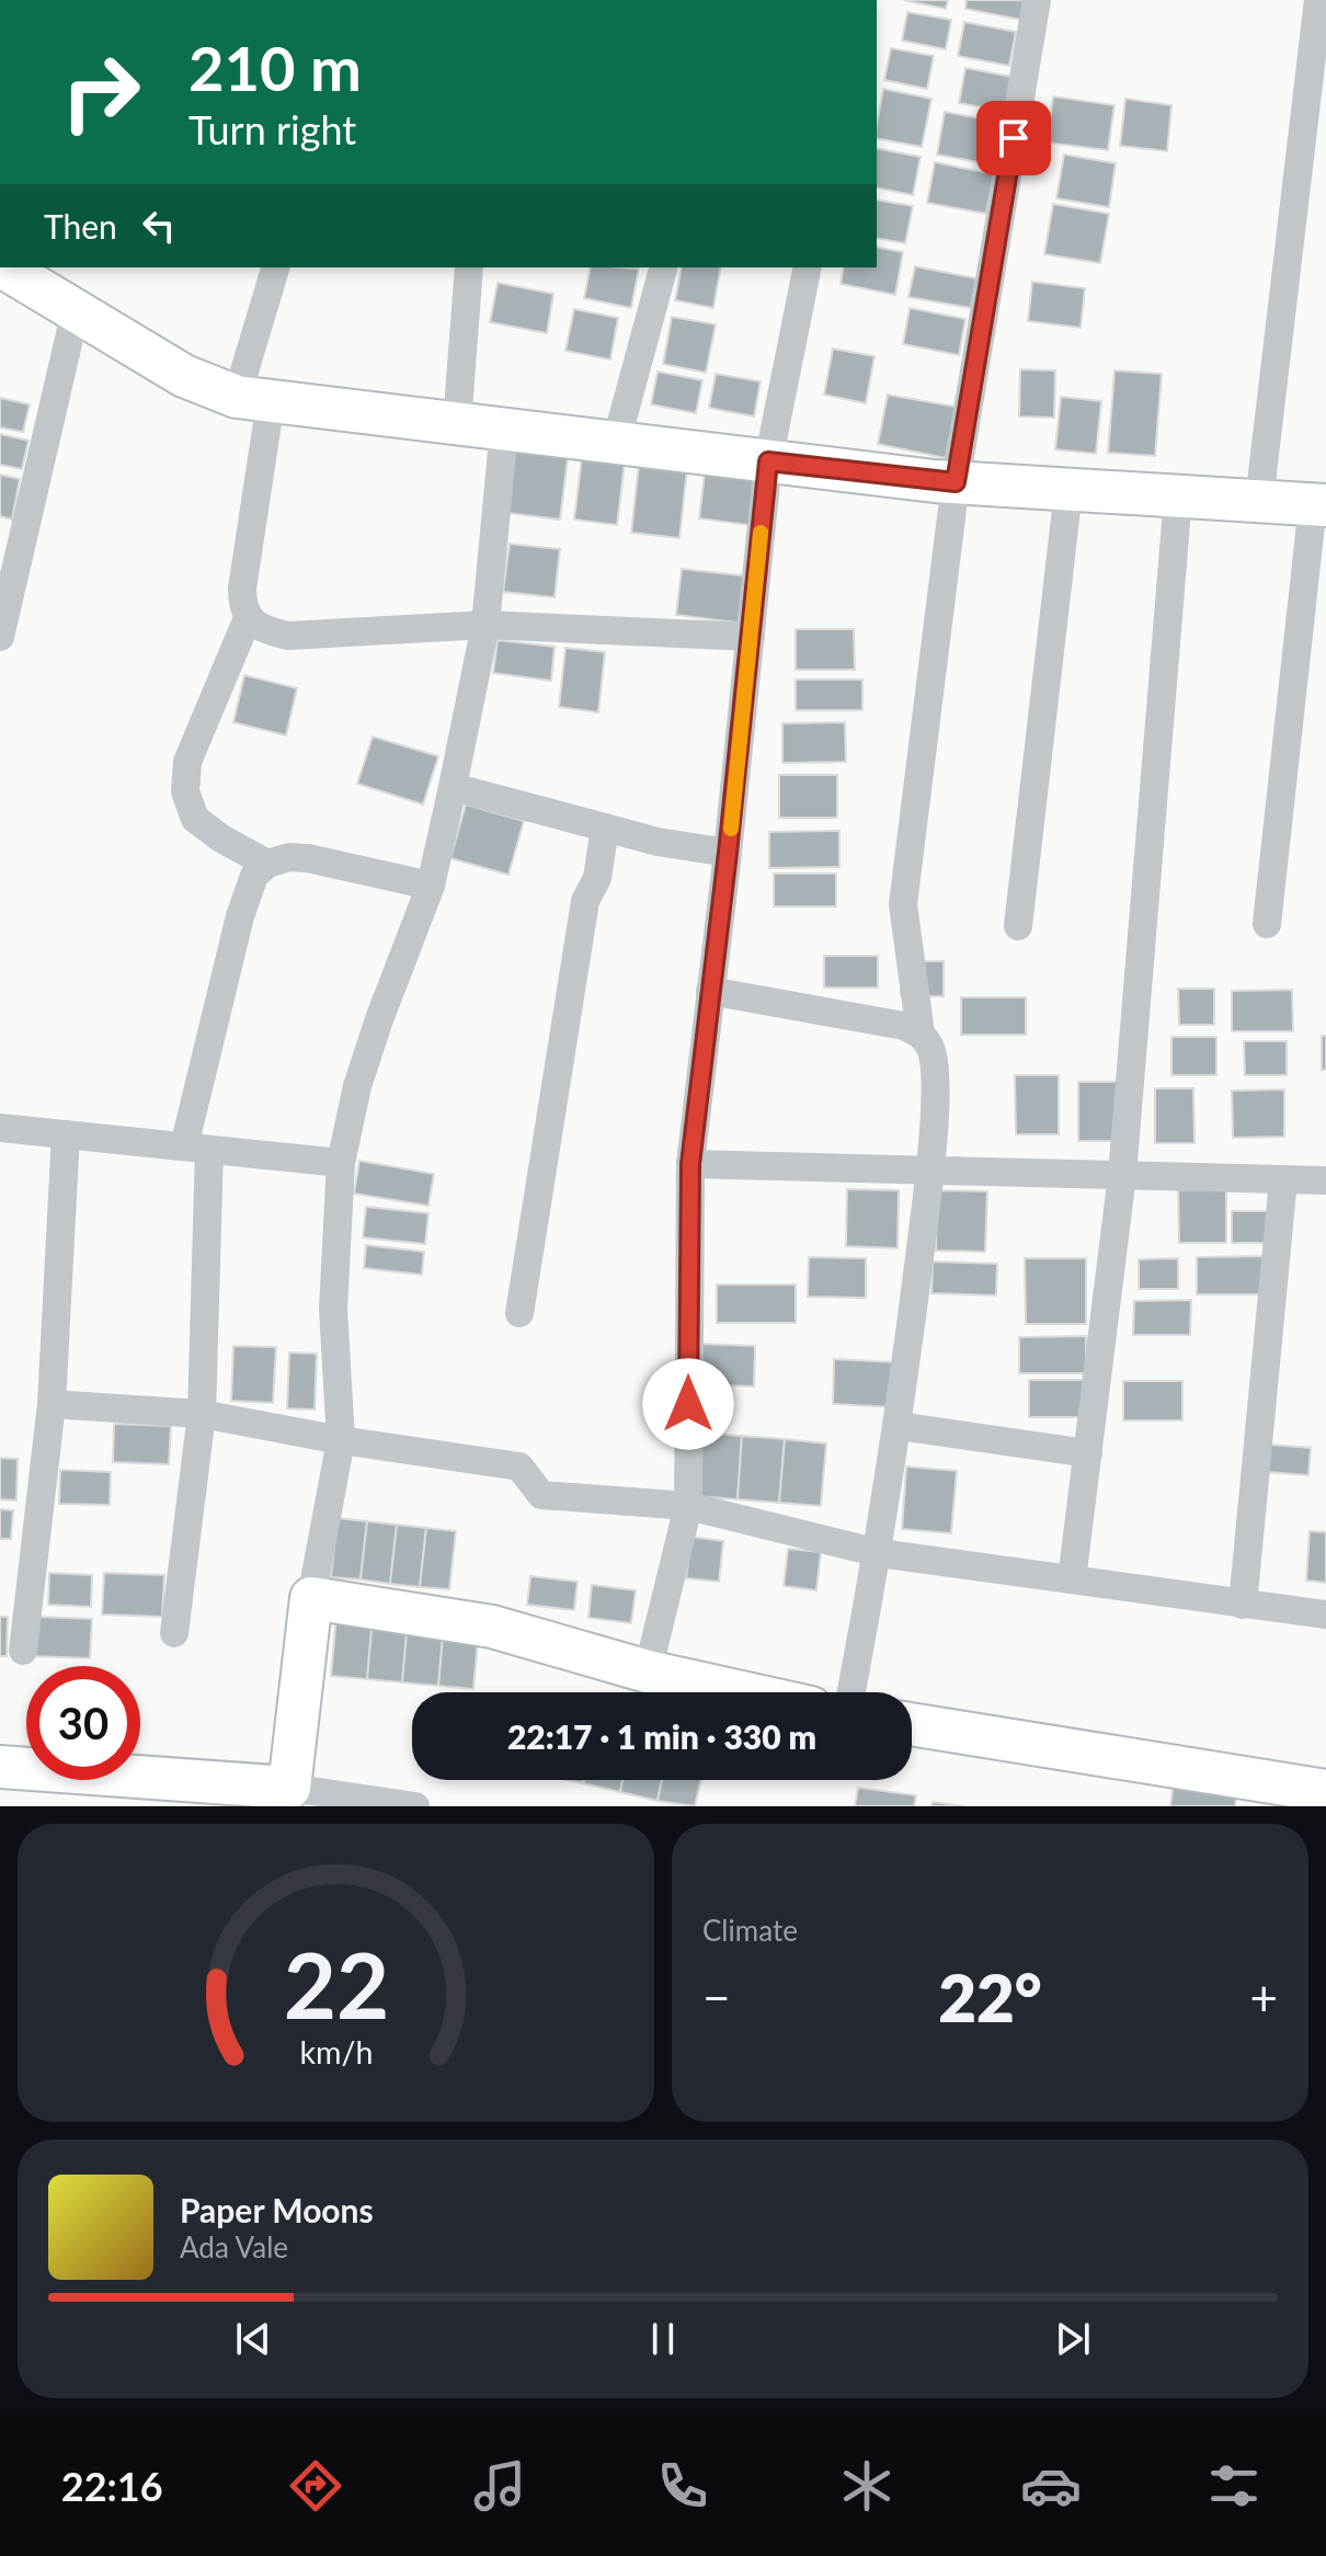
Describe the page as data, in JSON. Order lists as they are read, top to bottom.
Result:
{
  "page": {
    "turn": ["210 m", "Turn right"],
    "then": "Then",
    "limit": "30",
    "trip": "22:17 · 1 min · 330 m",
    "tile": "Climate",
    "heat": ["−", "22°", "+"],
    "song": ["Paper Moons", "Ada Vale"],
    "tabs": "22:16",
    "gauge": ["22", "km/h"]
  }
}
